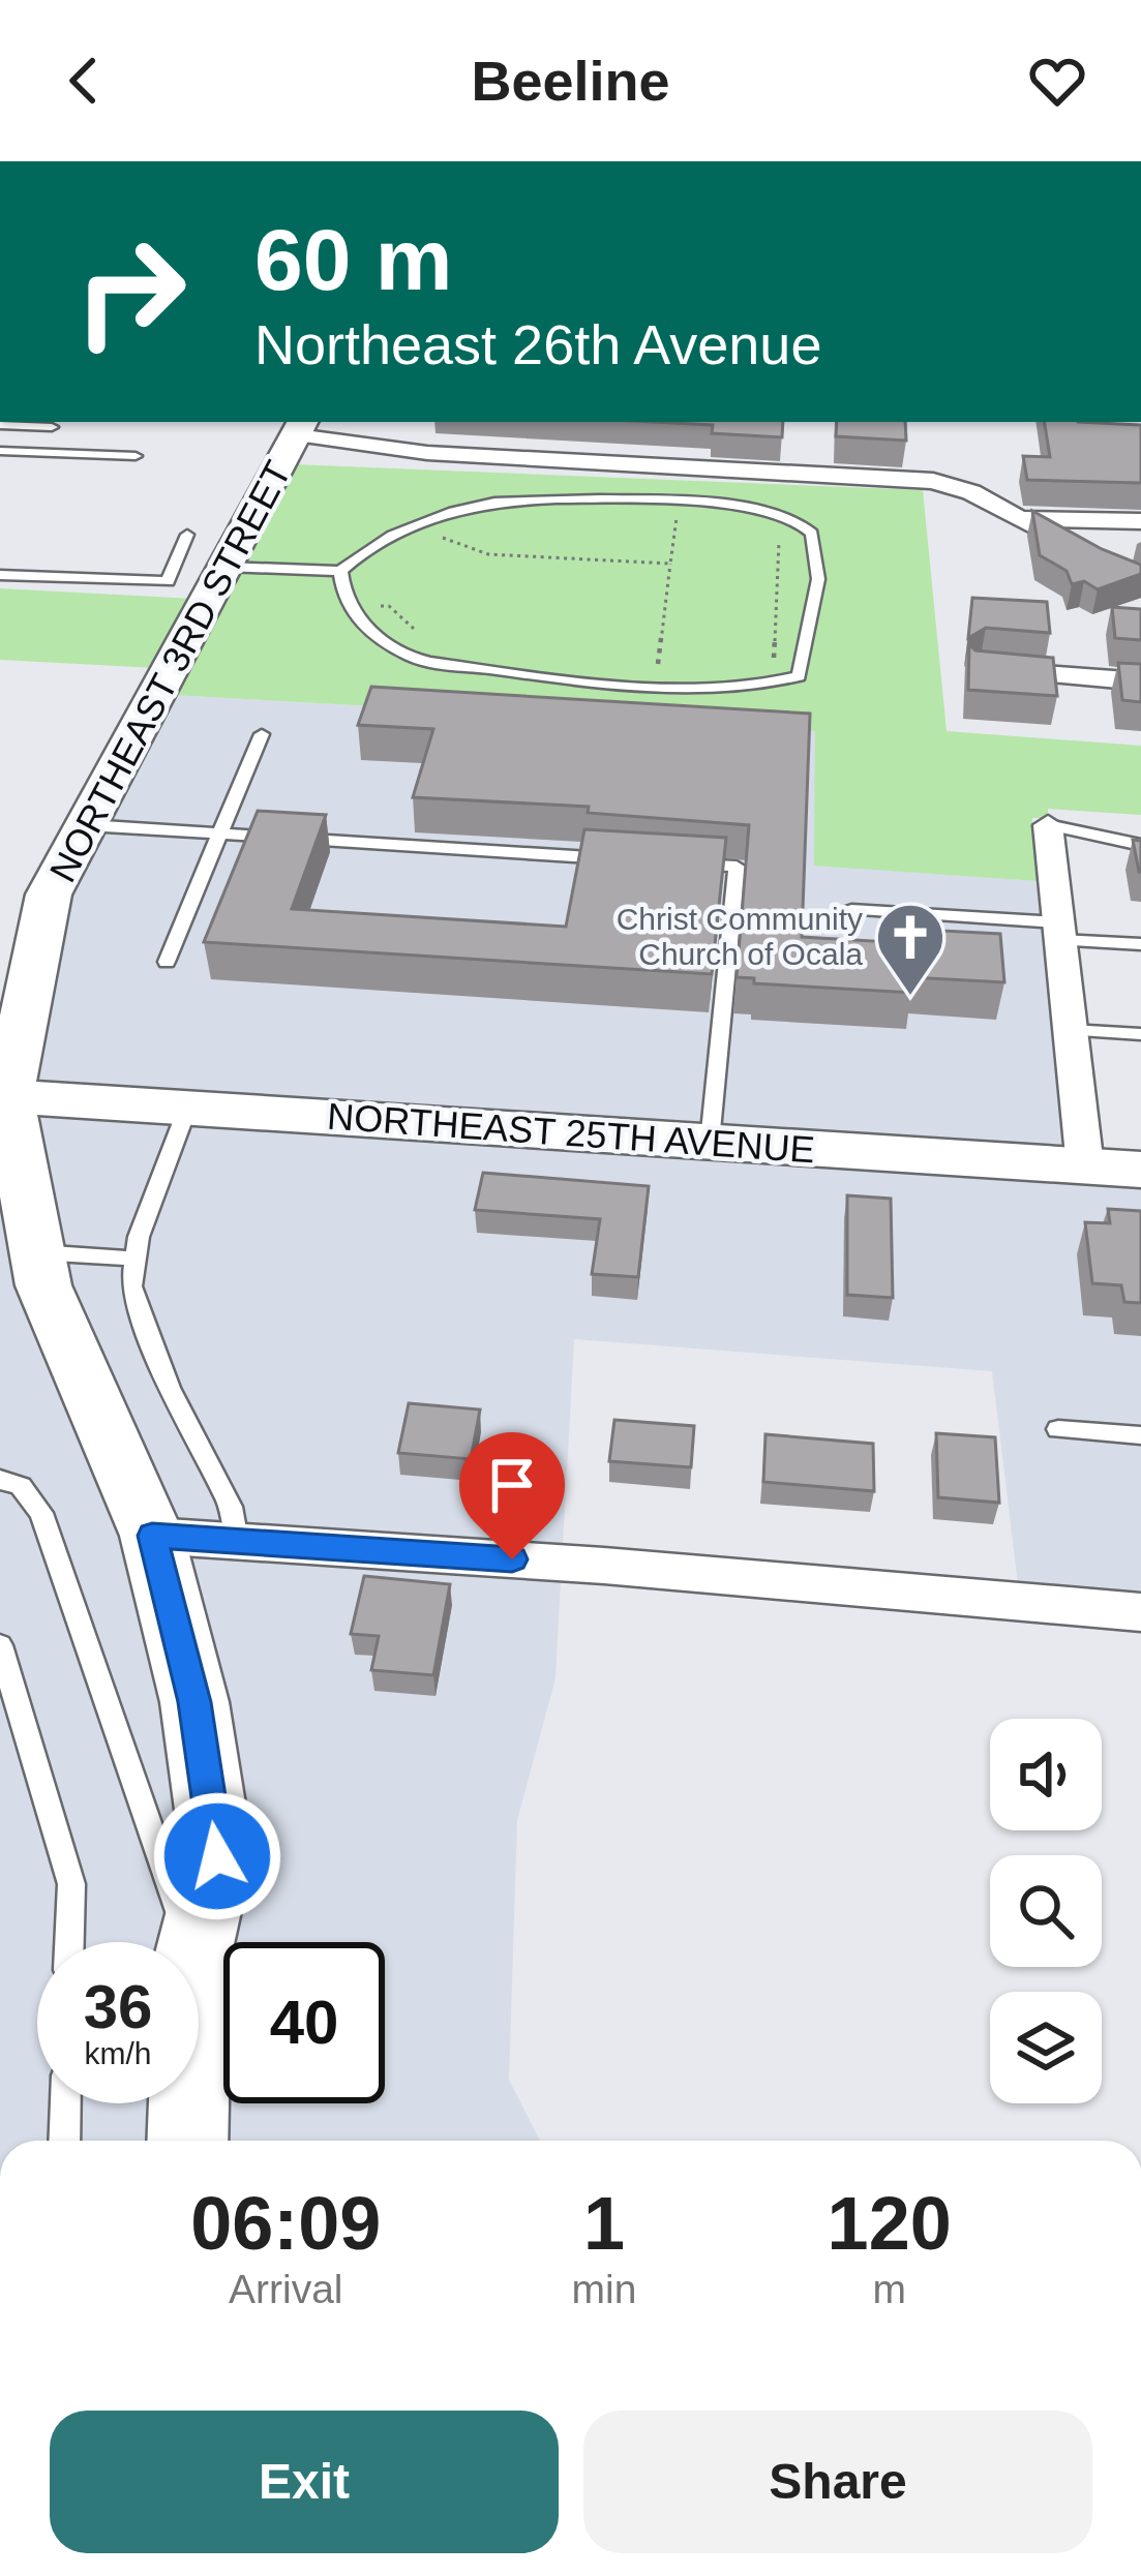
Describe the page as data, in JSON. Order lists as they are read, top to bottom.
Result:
{
  "streets": {
    "street": ["NORTHEAST 3RD STREET", "NORTHEAST 25TH AVENUE"]
  },
  "crossings": [
    ["NORTHEAST 3RD STREET", "NORTHEAST 25TH AVENUE"]
  ],
  "places": {
    "church": ["Christ Community Church of Ocala"]
  },
  "page": {
    "header": "Beeline",
    "turn": ["60 m", "Northeast 26th Avenue"],
    "speed": "36 km/h",
    "limit": "40",
    "eta": [
      "06:09",
      "Arrival",
      "1",
      "min",
      "120",
      "m"
    ],
    "buttons": ["Exit", "Share"]
  }
}
